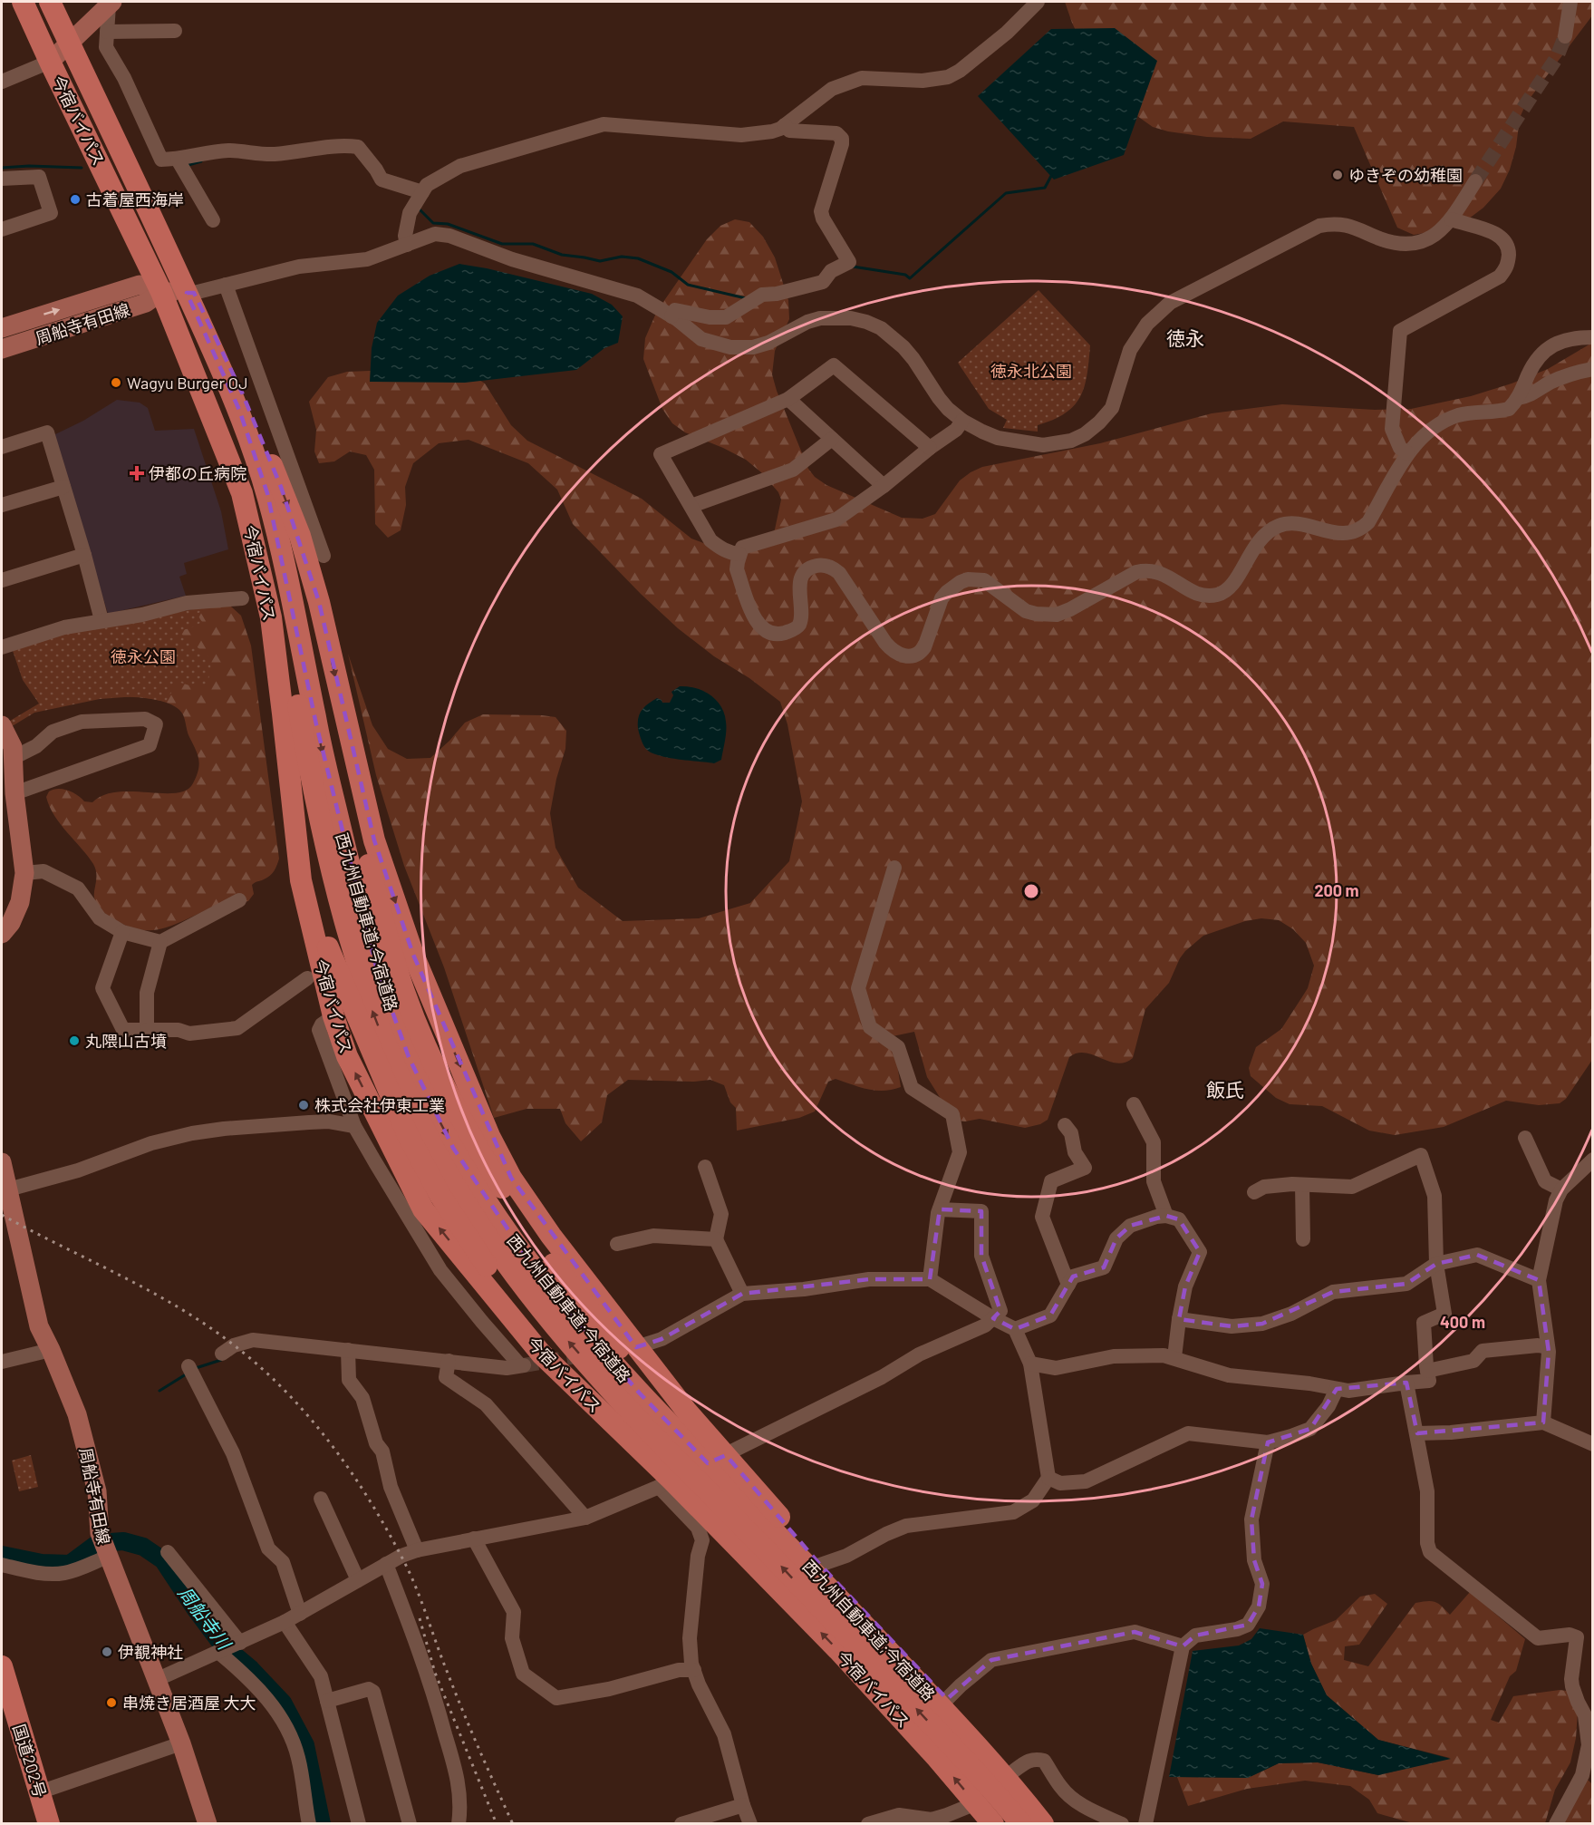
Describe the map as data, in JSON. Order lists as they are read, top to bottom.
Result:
{
  "streets": {
    "highway": ["今宿バイパス", "西九州自動車道;今宿道路", "国道202号"],
    "main road": ["周船寺有田線"]
  },
  "crossings": [
    ["今宿バイパス", "周船寺有田線"],
    ["今宿バイパス", "西九州自動車道;今宿道路"]
  ],
  "districts": ["徳永", "飯氏"],
  "water": ["周船寺川"],
  "parks": ["徳永北公園", "徳永公園"],
  "places": {
    "other": [
      "ゆきぞの幼稚園",
      "古着屋西海岸",
      "Wagyu Burger OJ",
      "丸隈山古墳",
      "株式会社伊東工業",
      "伊覩神社",
      "串焼き居酒屋 大大"
    ],
    "health": ["伊都の丘病院"]
  },
  "rings": ["200 m", "400 m"]
}
